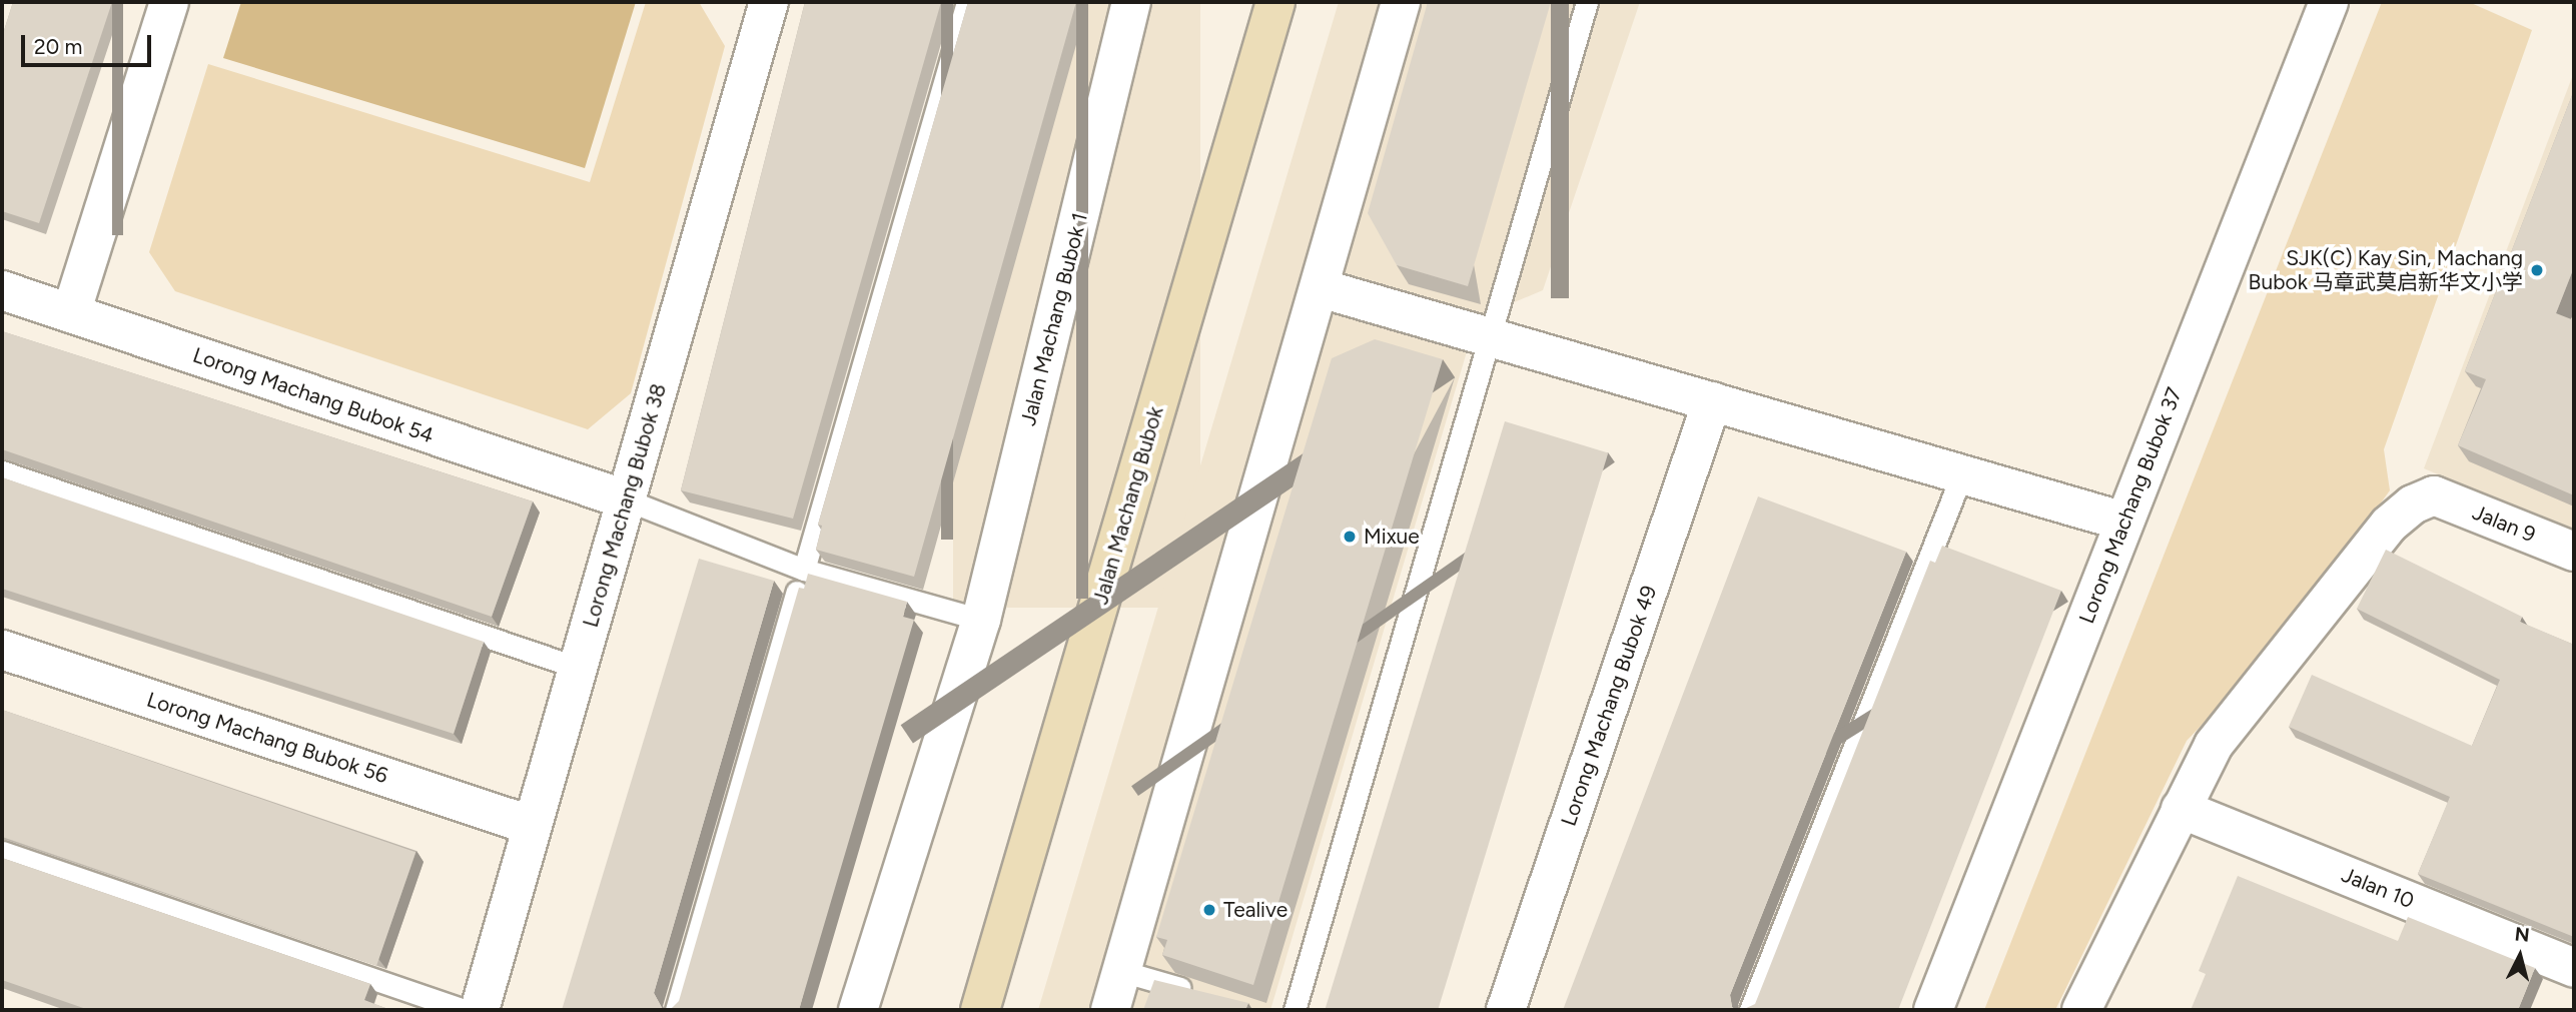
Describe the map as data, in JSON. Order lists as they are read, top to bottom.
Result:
{
  "streets": {
    "main road": ["Jalan Machang Bubok"],
    "street": [
      "Jalan Machang Bubok 1",
      "Lorong Machang Bubok 54",
      "Lorong Machang Bubok 38",
      "Lorong Machang Bubok 37",
      "Jalan 9",
      "Lorong Machang Bubok 49",
      "Lorong Machang Bubok 56",
      "Jalan 10"
    ]
  },
  "crossings": [
    ["Lorong Machang Bubok 54", "Lorong Machang Bubok 38"],
    ["Lorong Machang Bubok 38", "Lorong Machang Bubok 56"],
    ["Jalan 9", "Jalan 10"]
  ],
  "places": ["SJK(C) Kay Sin, Machang Bubok 马章武莫启新华文小学", "Mixue", "Tealive"],
  "scale_bar": "20 m",
  "north": "top"
}
